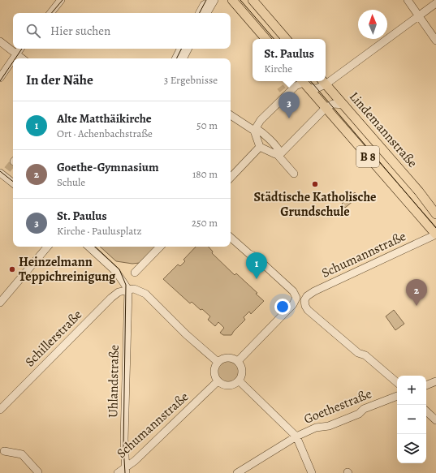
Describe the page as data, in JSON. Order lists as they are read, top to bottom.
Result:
{
  "streets": {
    "main road": ["Lindemannstraße", "B 8"],
    "street": [
      "Schumannstraße",
      "Schillerstraße",
      "Uhlandstraße",
      "Goethestraße"
    ]
  },
  "crossings": [
    ["B 8", "Schumannstraße"],
    ["Schumannstraße", "Uhlandstraße"],
    ["Schillerstraße", "Uhlandstraße"]
  ],
  "places": ["Städtische Katholische Grundschule", "Heinzelmann Teppichreinigung"],
  "north": "top",
  "page": {
    "search": "Hier suchen",
    "popup": ["St. Paulus", "Kirche"],
    "heading": ["In der Nähe", "3 Ergebnisse"],
    "pins": ["3", "1", "2"],
    "list": [
      {
        "mark": "1",
        "name": "Alte Matthäikirche",
        "note": "Ort · Achenbachstraße",
        "value": "50 m"
      },
      {
        "mark": "2",
        "name": "Goethe-Gymnasium",
        "note": "Schule",
        "value": "180 m"
      },
      {
        "mark": "3",
        "name": "St. Paulus",
        "note": "Kirche · Paulusplatz",
        "value": "250 m"
      }
    ],
    "map_buttons": ["+", "−"]
  }
}
